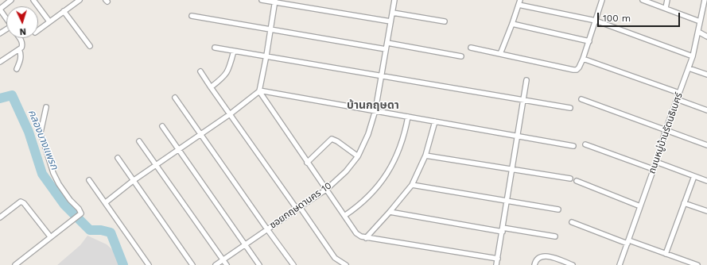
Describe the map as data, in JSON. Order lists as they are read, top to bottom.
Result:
{
  "streets": {
    "street": ["ถนนหมู่บ้านรัตนธิเบศร์", "ซอยกฤษดานคร 10"]
  },
  "districts": ["บ้านกฤษดา"],
  "water": ["คลองบางแพรก"],
  "scale_bar": "100 m",
  "north": "bottom"
}
